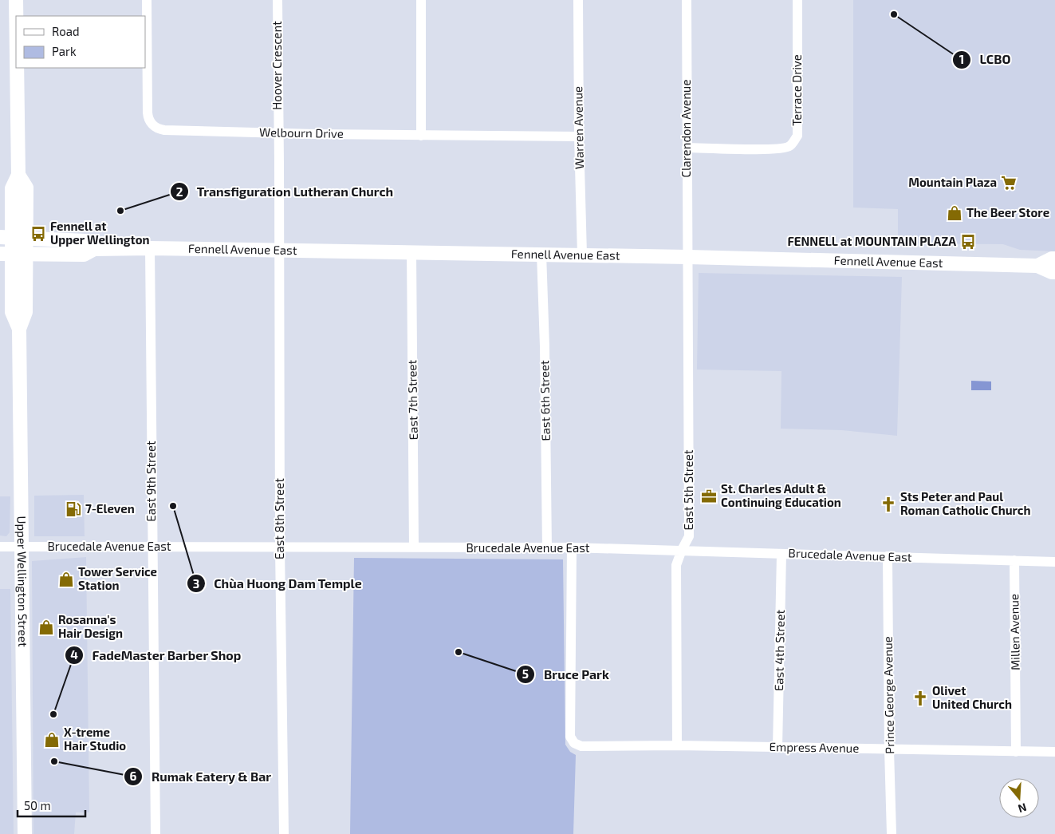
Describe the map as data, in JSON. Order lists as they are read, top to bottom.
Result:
{
  "streets": {
    "main road": ["Fennell Avenue East", "Upper Wellington Street"],
    "street": [
      "Hoover Crescent",
      "Terrace Drive",
      "Warren Avenue",
      "Clarendon Avenue",
      "Welbourn Drive",
      "East 7th Street",
      "East 6th Street",
      "East 9th Street",
      "East 5th Street",
      "East 8th Street",
      "Brucedale Avenue East",
      "Millen Avenue",
      "East 4th Street",
      "Prince George Avenue",
      "Empress Avenue"
    ]
  },
  "crossings": [
    ["Hoover Crescent", "Welbourn Drive"],
    ["Hoover Crescent", "Fennell Avenue East"],
    ["Hoover Crescent", "East 8th Street"],
    ["Terrace Drive", "Clarendon Avenue"],
    ["Warren Avenue", "Welbourn Drive"],
    ["Warren Avenue", "Fennell Avenue East"],
    ["Clarendon Avenue", "Fennell Avenue East"],
    ["Clarendon Avenue", "East 5th Street"],
    ["Fennell Avenue East", "East 7th Street"],
    ["Fennell Avenue East", "East 6th Street"],
    ["Fennell Avenue East", "East 9th Street"],
    ["Fennell Avenue East", "East 5th Street"],
    ["Fennell Avenue East", "East 8th Street"],
    ["Fennell Avenue East", "Upper Wellington Street"],
    ["East 7th Street", "Brucedale Avenue East"],
    ["East 6th Street", "Brucedale Avenue East"],
    ["East 9th Street", "Brucedale Avenue East"],
    ["East 5th Street", "Brucedale Avenue East"],
    ["East 5th Street", "Empress Avenue"],
    ["East 8th Street", "Brucedale Avenue East"],
    ["Brucedale Avenue East", "Upper Wellington Street"],
    ["Brucedale Avenue East", "Millen Avenue"],
    ["Brucedale Avenue East", "East 4th Street"],
    ["Brucedale Avenue East", "Prince George Avenue"],
    ["Brucedale Avenue East", "Empress Avenue"],
    ["Millen Avenue", "Empress Avenue"],
    ["East 4th Street", "Empress Avenue"],
    ["Prince George Avenue", "Empress Avenue"]
  ],
  "places": {
    "other": [
      "LCBO",
      "Transfiguration Lutheran Church",
      "Chùa Huong Dam Temple",
      "Bruce Park",
      "FadeMaster Barber Shop",
      "Rumak Eatery & Bar"
    ],
    "supermarket": ["Mountain Plaza"],
    "shop": [
      "The Beer Store",
      "Tower Service Station",
      "Rosanna's Hair Design",
      "X-treme Hair Studio"
    ],
    "bus stop": ["Fennell at Upper Wellington", "FENNELL at MOUNTAIN PLAZA"],
    "office": ["St. Charles Adult & Continuing Education"],
    "church": ["Sts Peter and Paul Roman Catholic Church", "Olivet United Church"],
    "fuel station": ["7-Eleven"]
  },
  "legend": ["Road", "Park"],
  "scale_bar": "50 m",
  "north": "bottom"
}
